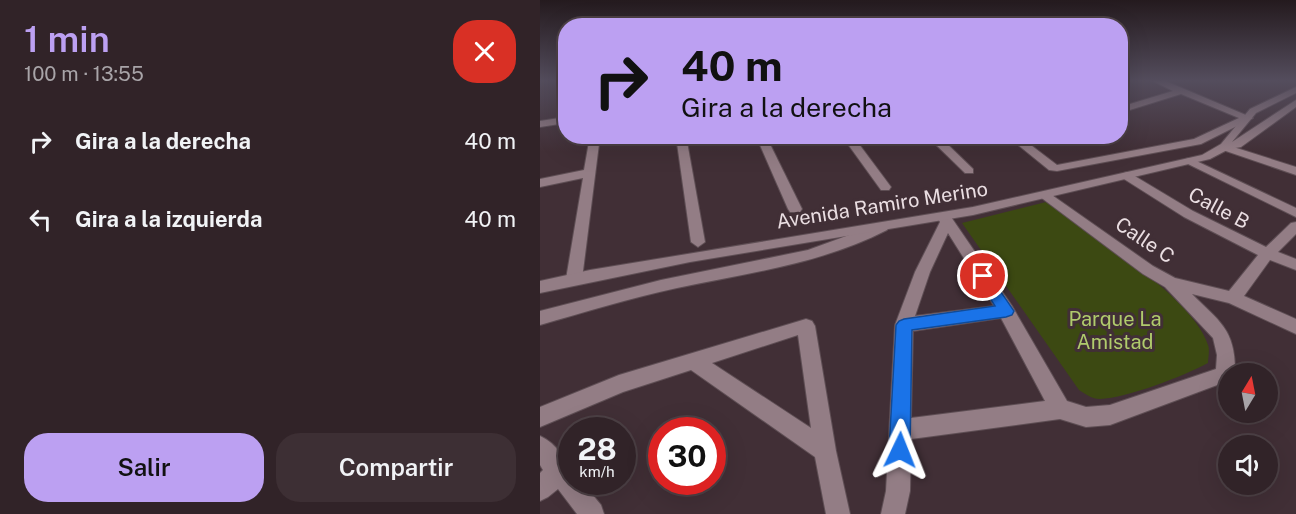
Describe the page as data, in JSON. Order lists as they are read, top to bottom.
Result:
{
  "streets": {
    "street": ["Avenida Ramiro Merino", "Calle B", "Calle C"]
  },
  "crossings": [
    ["Avenida Ramiro Merino", "Calle B"],
    ["Avenida Ramiro Merino", "Calle C"]
  ],
  "parks": ["Parque La Amistad"],
  "north": "top",
  "page": {
    "heading": ["1 min", "100 m · 13:55"],
    "turn": ["40 m", "Gira a la derecha"],
    "list": [
      {
        "name": "Gira a la derecha",
        "value": "40 m"
      },
      {
        "name": "Gira a la izquierda",
        "value": "40 m"
      }
    ],
    "speed": "28 km/h",
    "limit": "30",
    "buttons": ["Salir", "Compartir"]
  }
}
